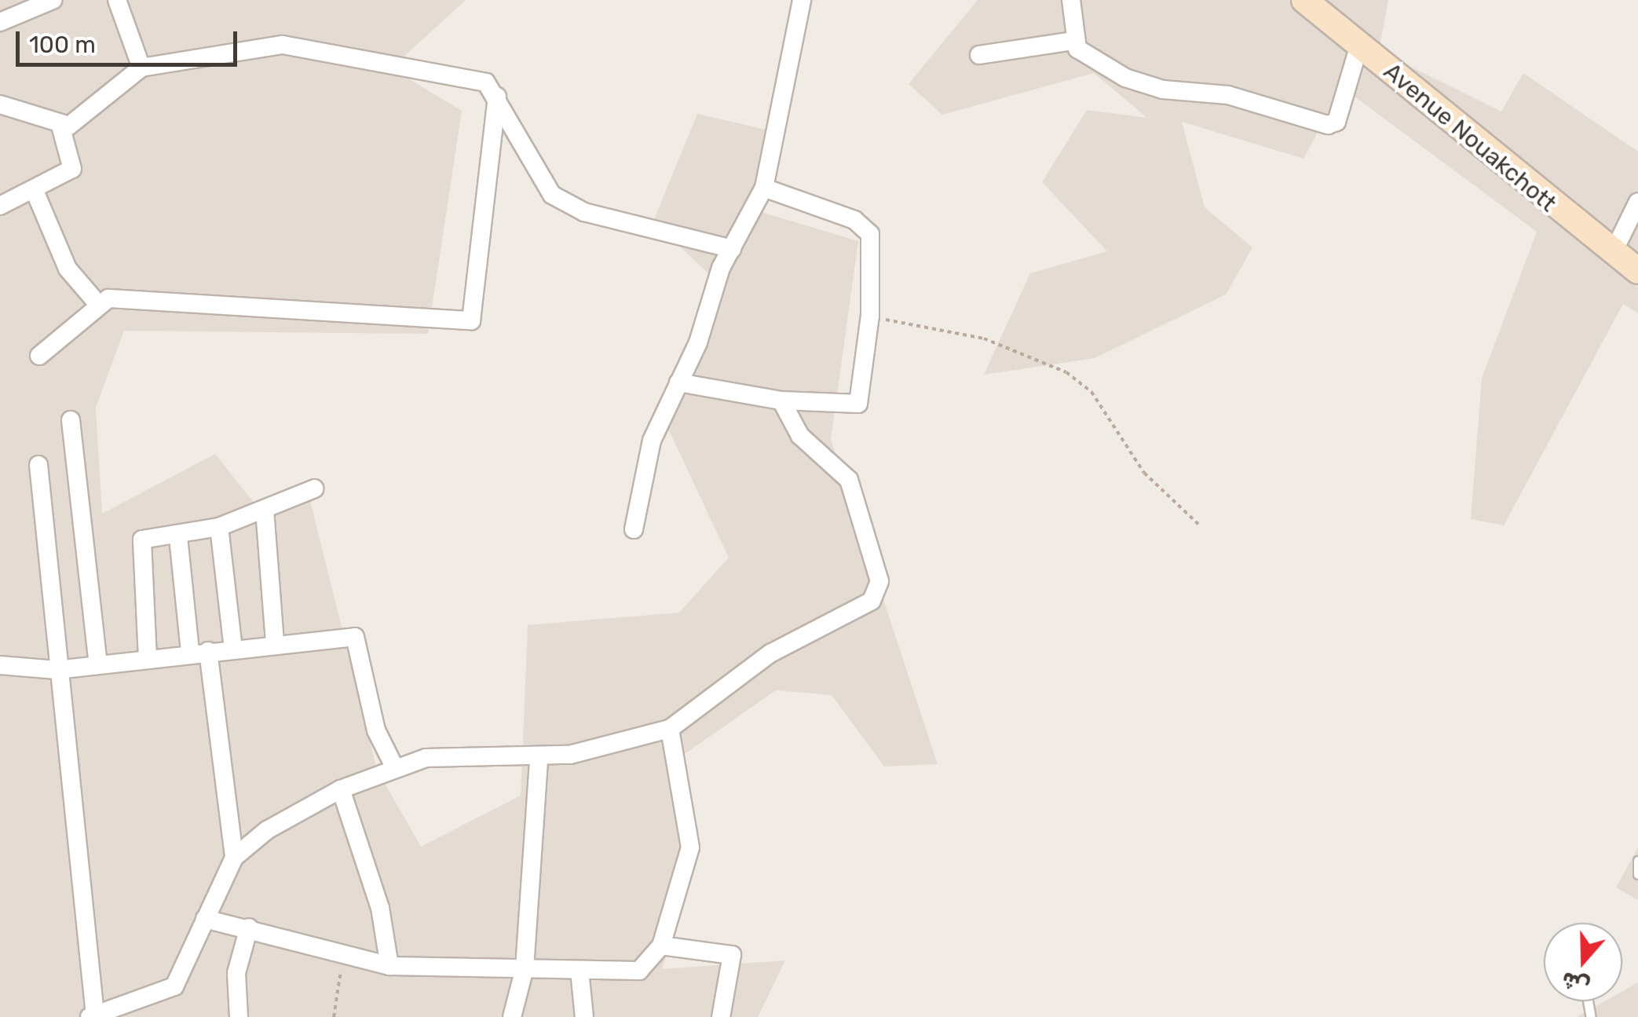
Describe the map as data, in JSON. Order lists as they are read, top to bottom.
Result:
{
  "streets": {
    "street": ["Avenue Nouakchott"]
  },
  "scale_bar": "100 m",
  "north": "bottom"
}
